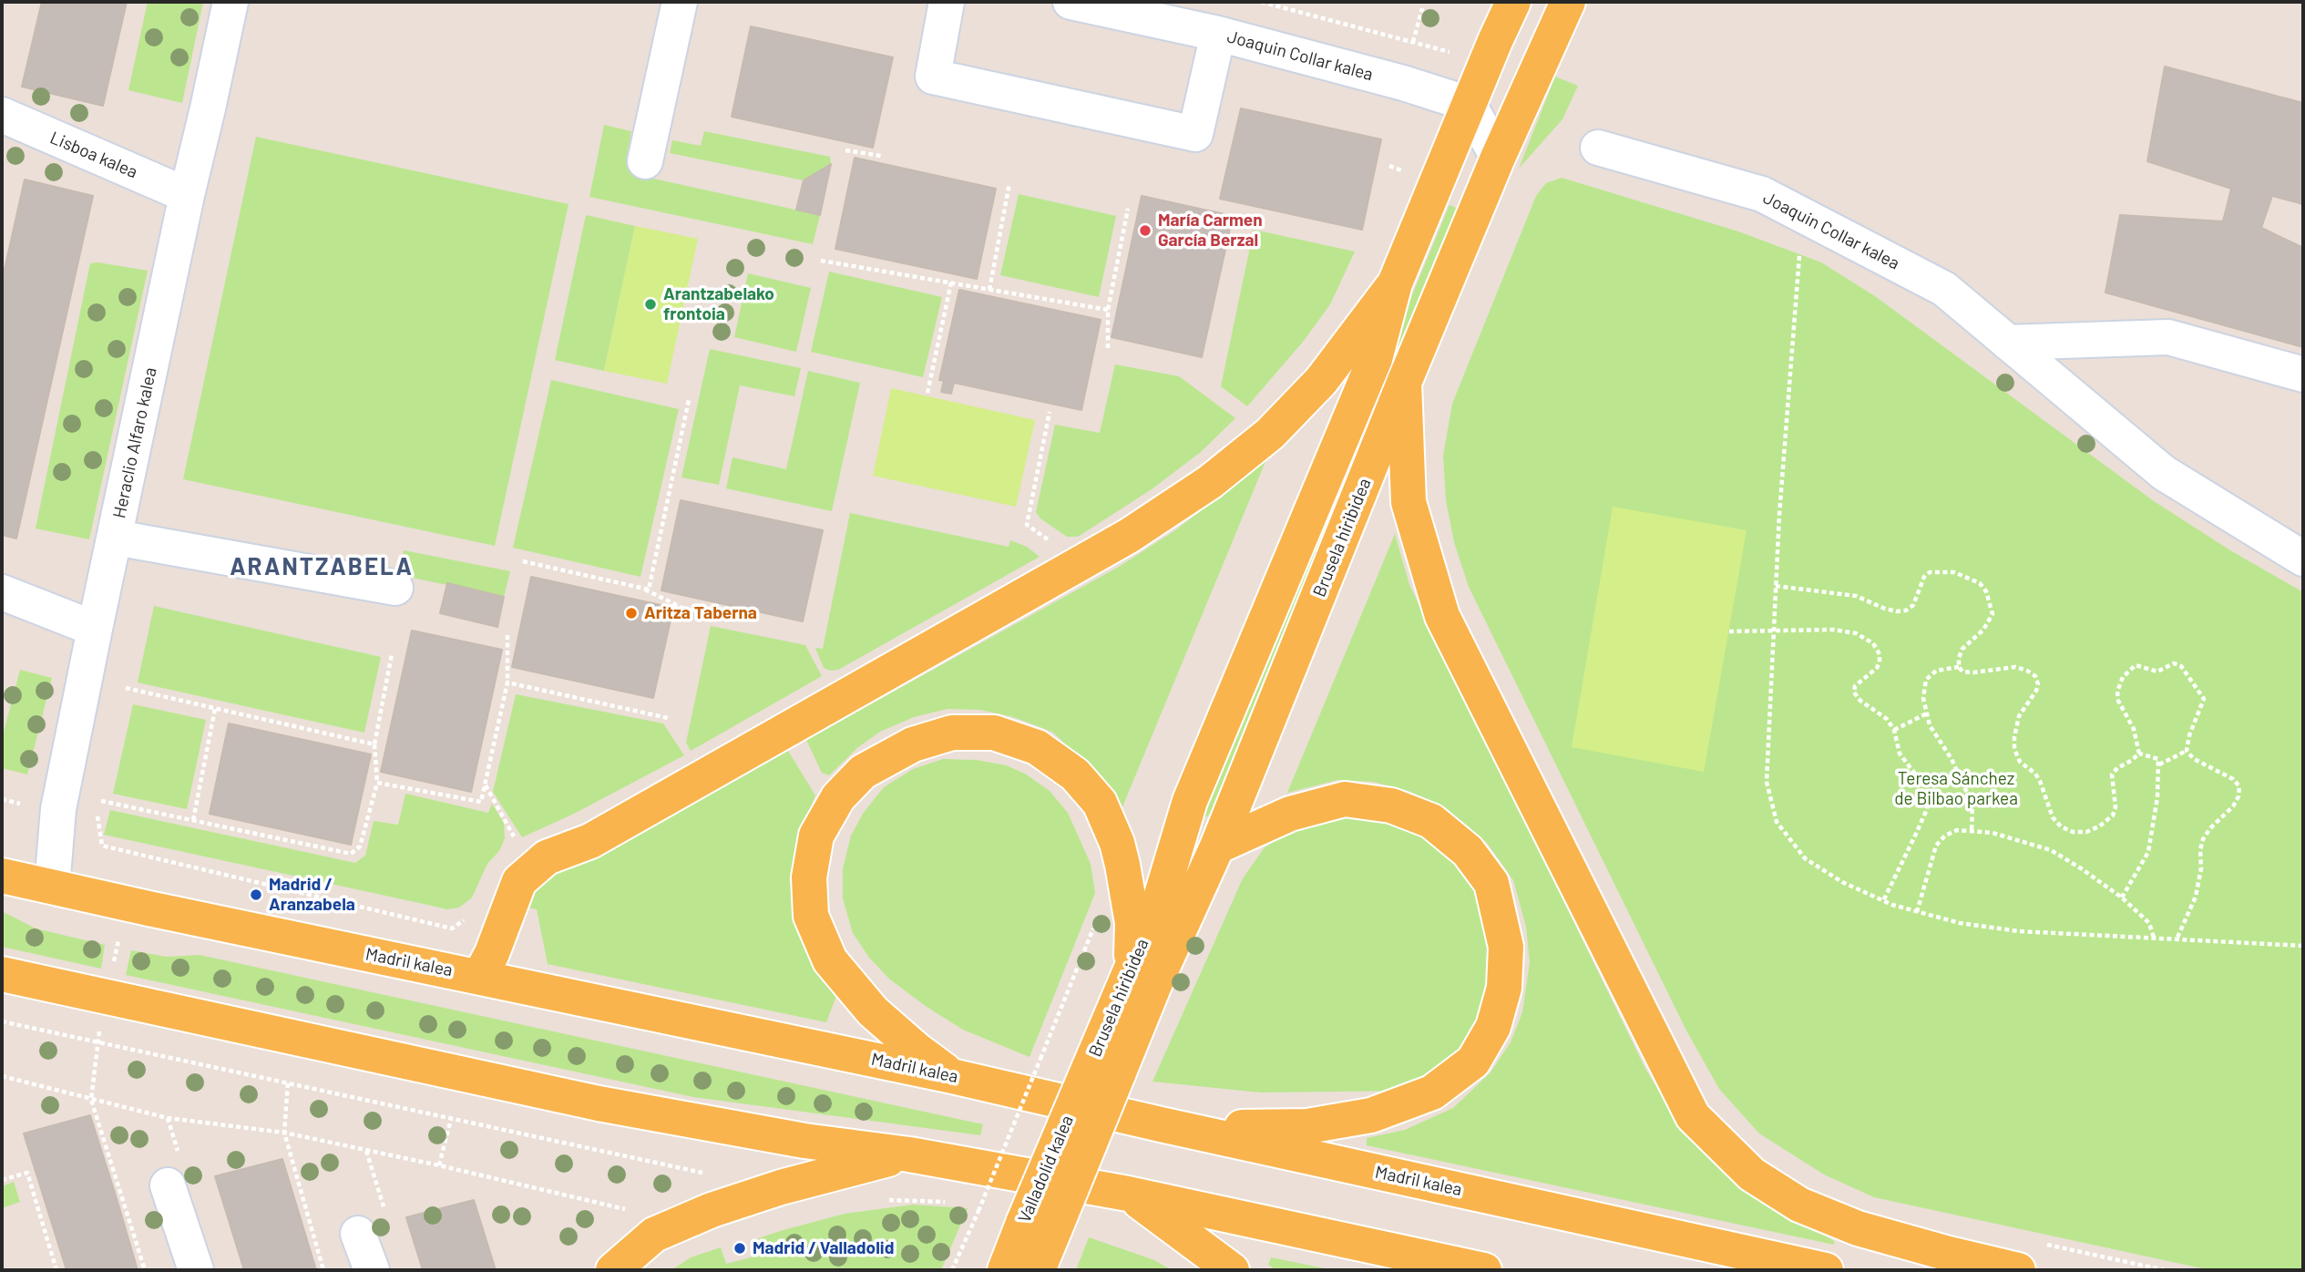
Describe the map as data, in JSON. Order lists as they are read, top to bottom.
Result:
{
  "streets": {
    "main road": ["Brusela hiribidea", "Madril kalea", "Valladolid kalea"],
    "street": ["Joaquin Collar kalea", "Lisboa kalea", "Heraclio Alfaro kalea"]
  },
  "crossings": [
    ["Joaquin Collar kalea", "Brusela hiribidea"],
    ["Lisboa kalea", "Heraclio Alfaro kalea"],
    ["Heraclio Alfaro kalea", "Madril kalea"],
    ["Brusela hiribidea", "Valladolid kalea"]
  ],
  "districts": ["ARANTZABELA"],
  "parks": ["Teresa Sánchez de Bilbao parkea"],
  "places": [
    "María Carmen García Berzal",
    "Arantzabelako frontoia",
    "Aritza Taberna",
    "Madrid / Aranzabela",
    "Madrid / Valladolid"
  ]
}
